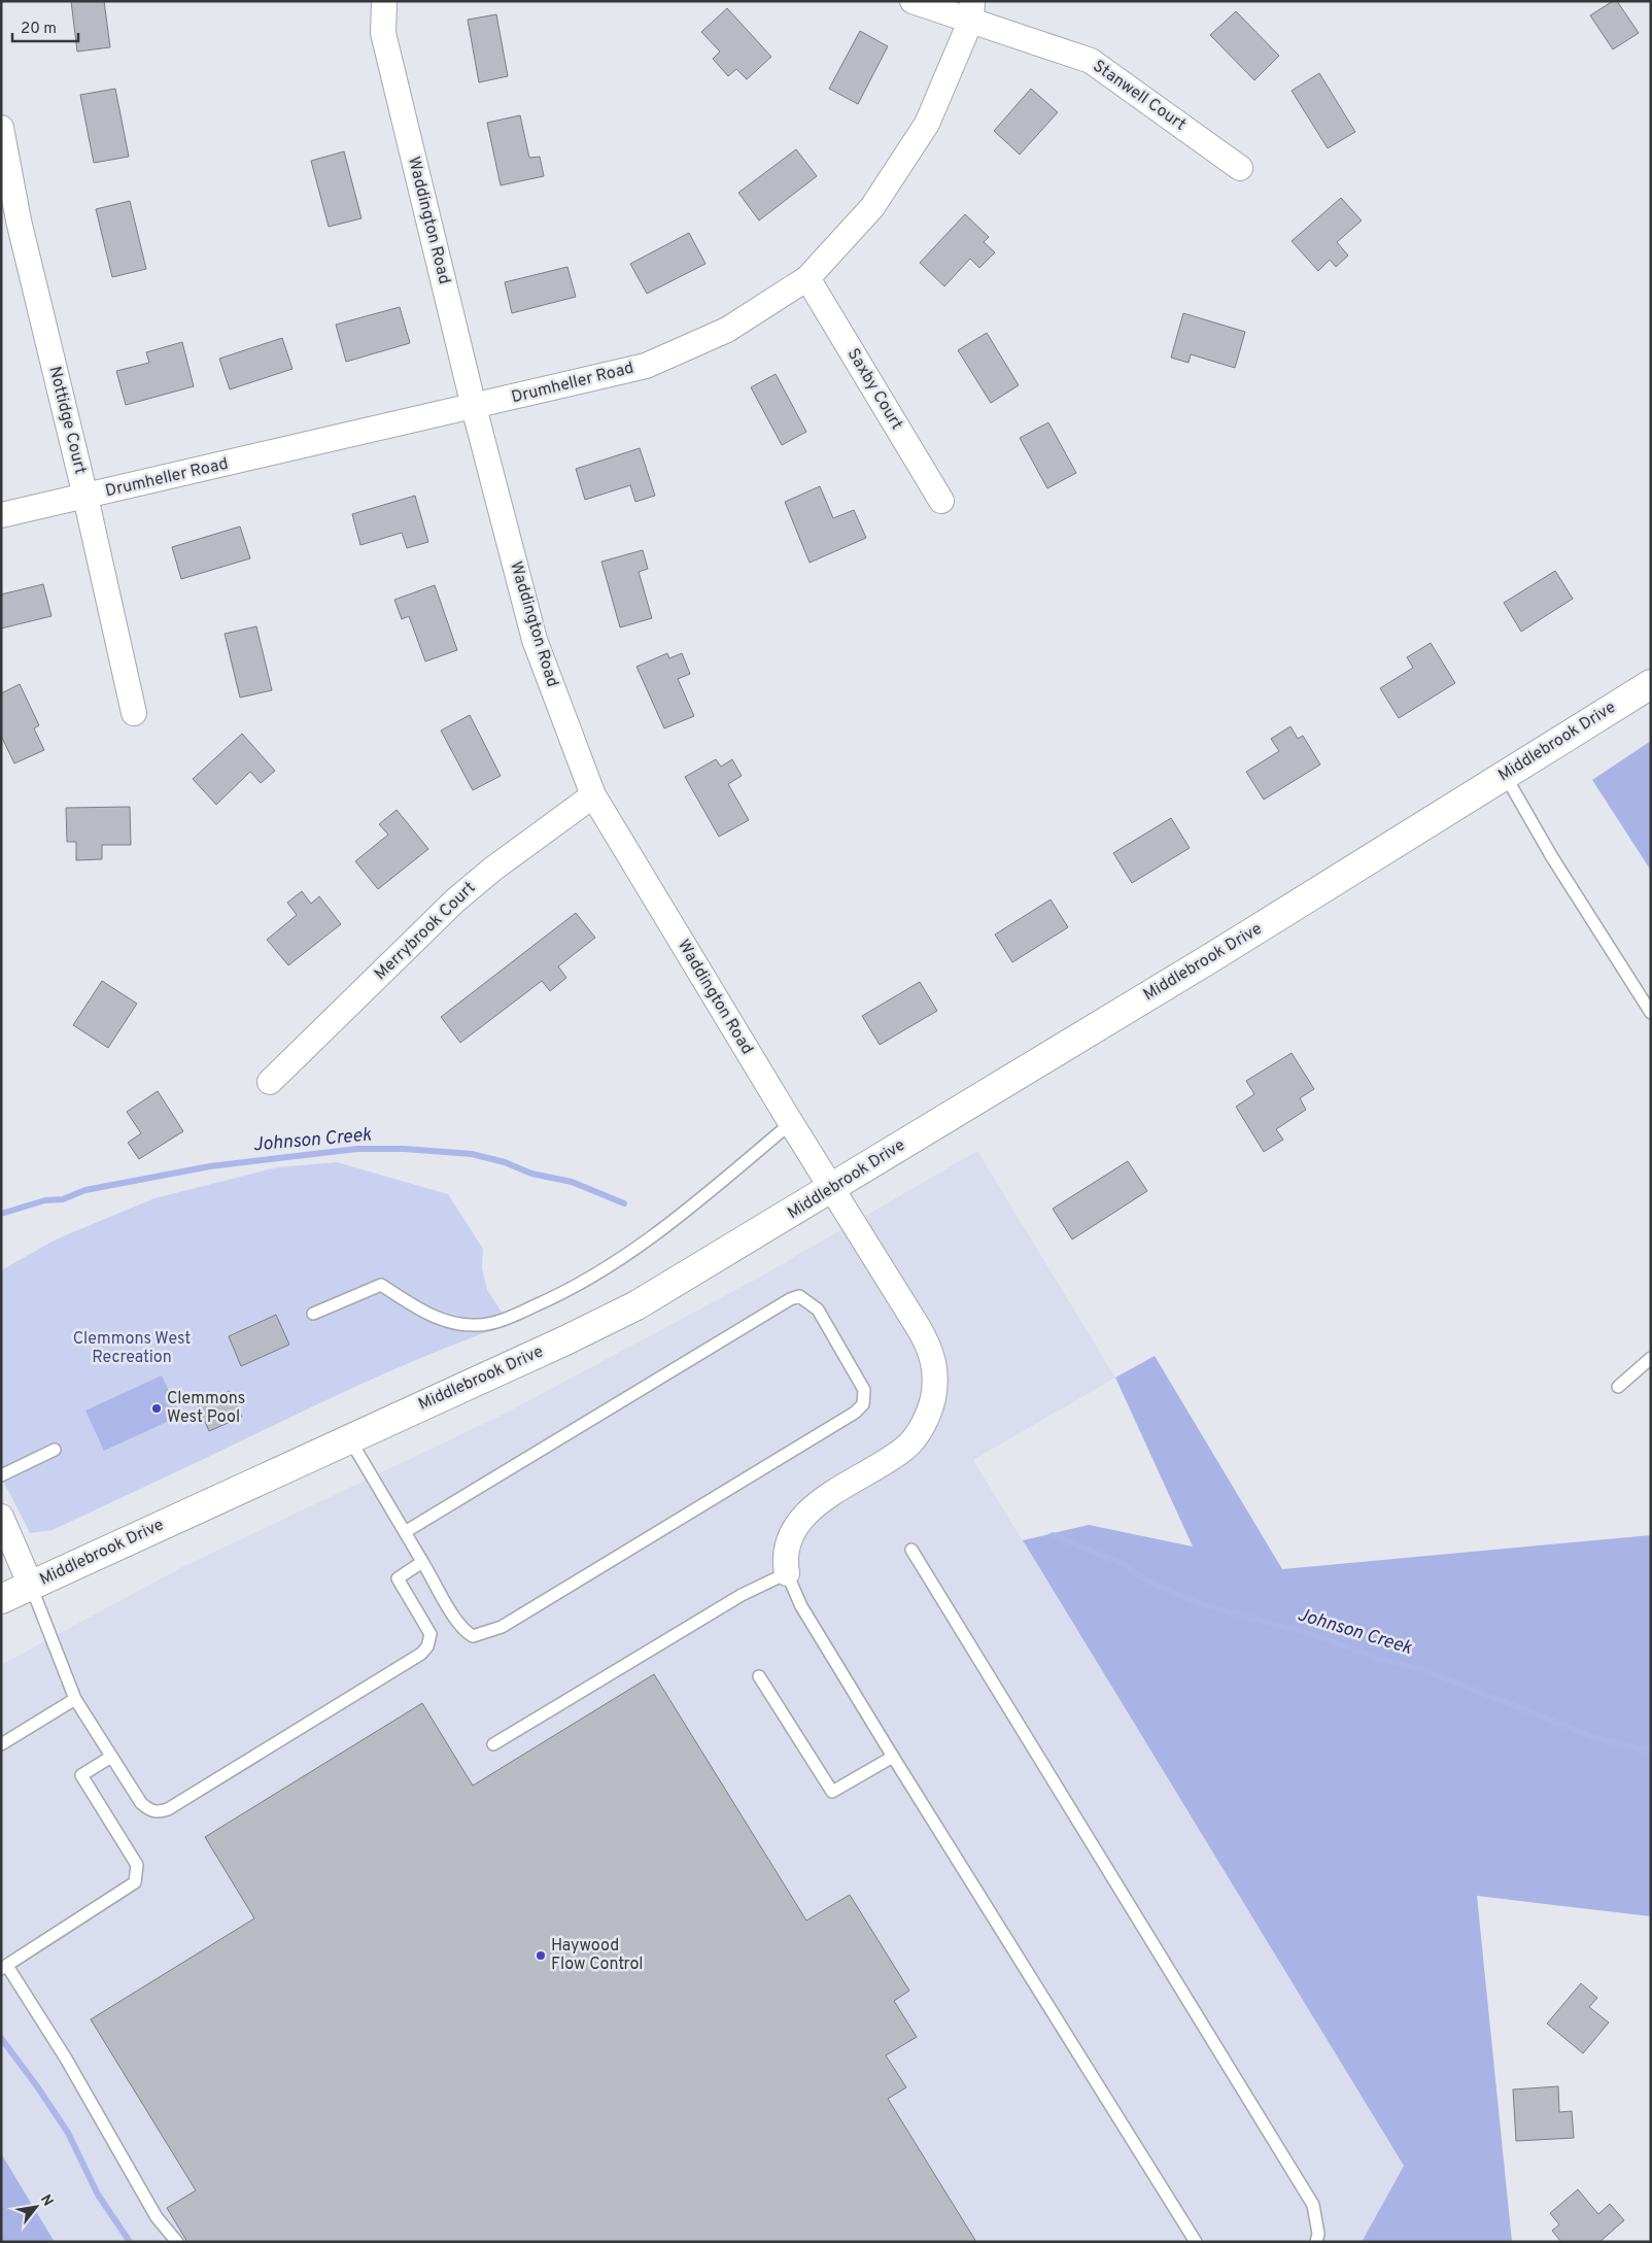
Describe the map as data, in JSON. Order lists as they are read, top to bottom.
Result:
{
  "streets": {
    "street": [
      "Stanwell Court",
      "Waddington Road",
      "Drumheller Road",
      "Saxby Court",
      "Nottidge Court",
      "Middlebrook Drive",
      "Merrybrook Court"
    ]
  },
  "crossings": [
    ["Stanwell Court", "Drumheller Road"],
    ["Waddington Road", "Drumheller Road"],
    ["Waddington Road", "Middlebrook Drive"],
    ["Waddington Road", "Merrybrook Court"],
    ["Drumheller Road", "Saxby Court"],
    ["Drumheller Road", "Nottidge Court"]
  ],
  "water": ["Johnson Creek"],
  "parks": ["Clemmons West Recreation"],
  "places": ["Clemmons West Pool", "Haywood Flow Control"],
  "scale_bar": "20 m",
  "north": "top right"
}
